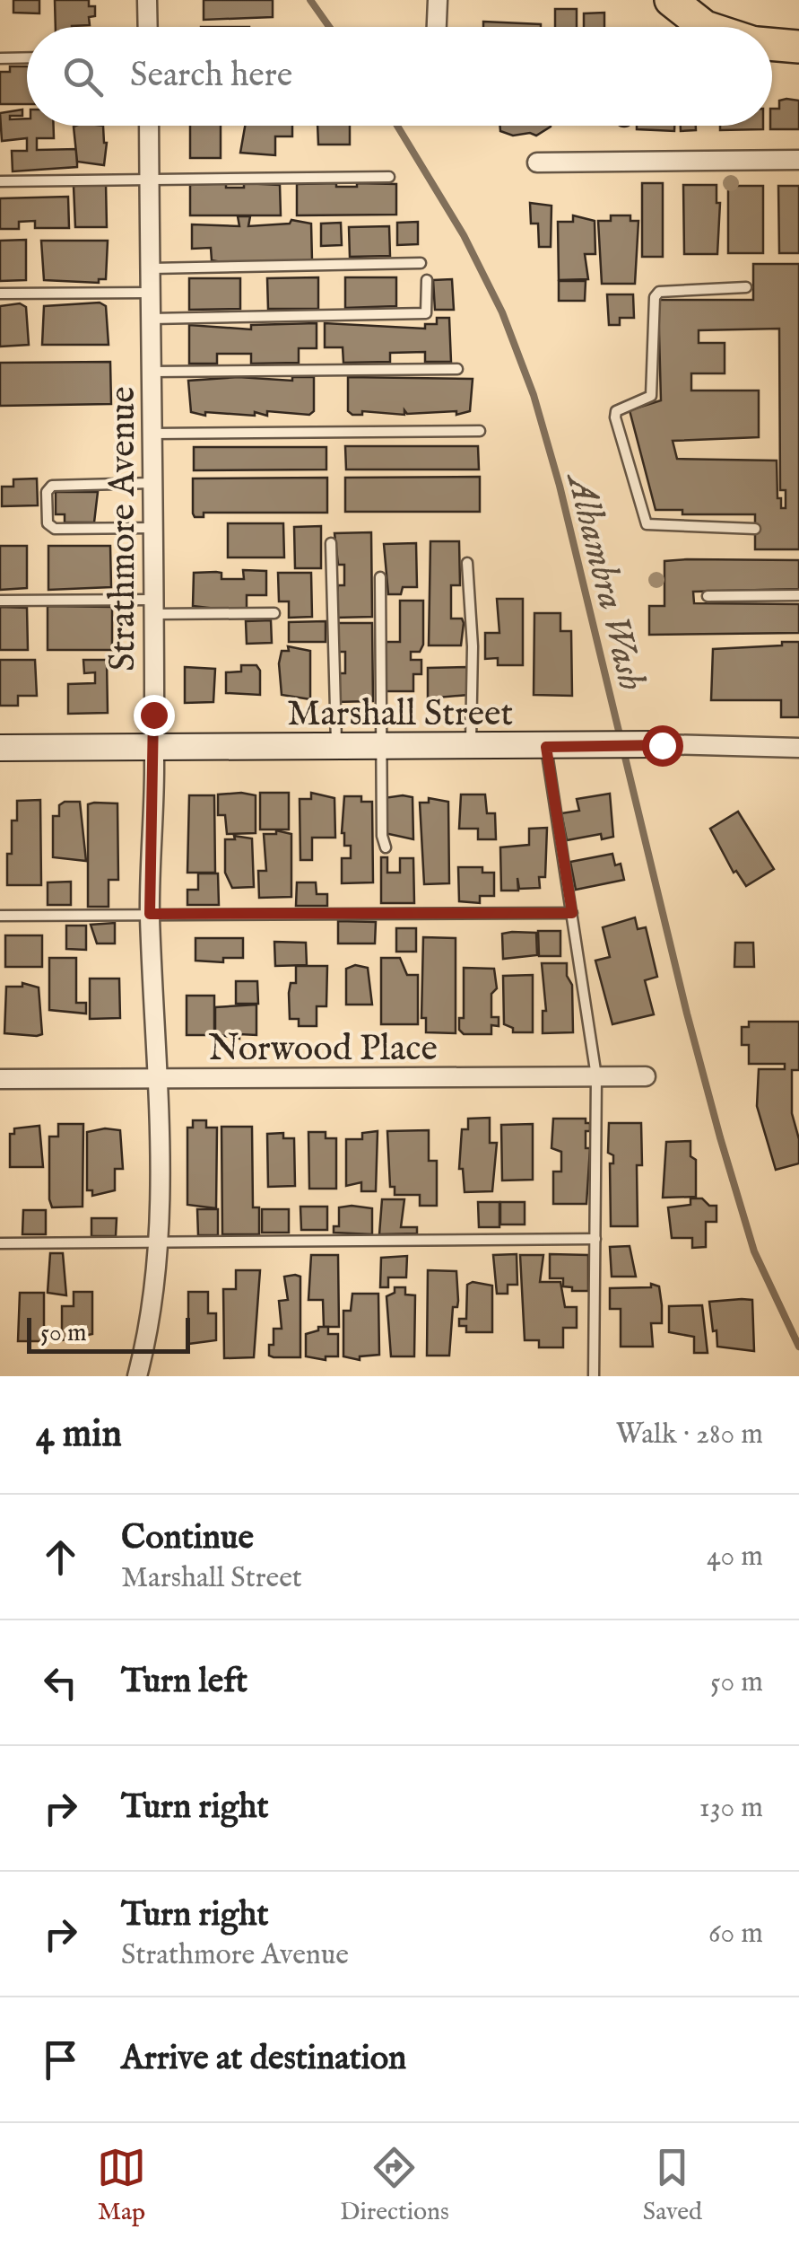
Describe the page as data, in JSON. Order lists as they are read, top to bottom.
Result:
{
  "streets": {
    "street": ["Strathmore Avenue", "Marshall Street", "Norwood Place"]
  },
  "crossings": [
    ["Strathmore Avenue", "Marshall Street"],
    ["Strathmore Avenue", "Norwood Place"]
  ],
  "water": ["Alhambra Wash"],
  "scale_bar": "50 m",
  "page": {
    "search": "Search here",
    "scale": "50 m",
    "heading": ["4 min", "Walk · 280 m"],
    "list": [
      ["Continue", "Marshall Street", "40 m"],
      ["Turn left", "50 m"],
      ["Turn right", "130 m"],
      ["Turn right", "Strathmore Avenue", "60 m"],
      "Arrive at destination"
    ],
    "nav": ["Map", "Directions", "Saved"]
  }
}
